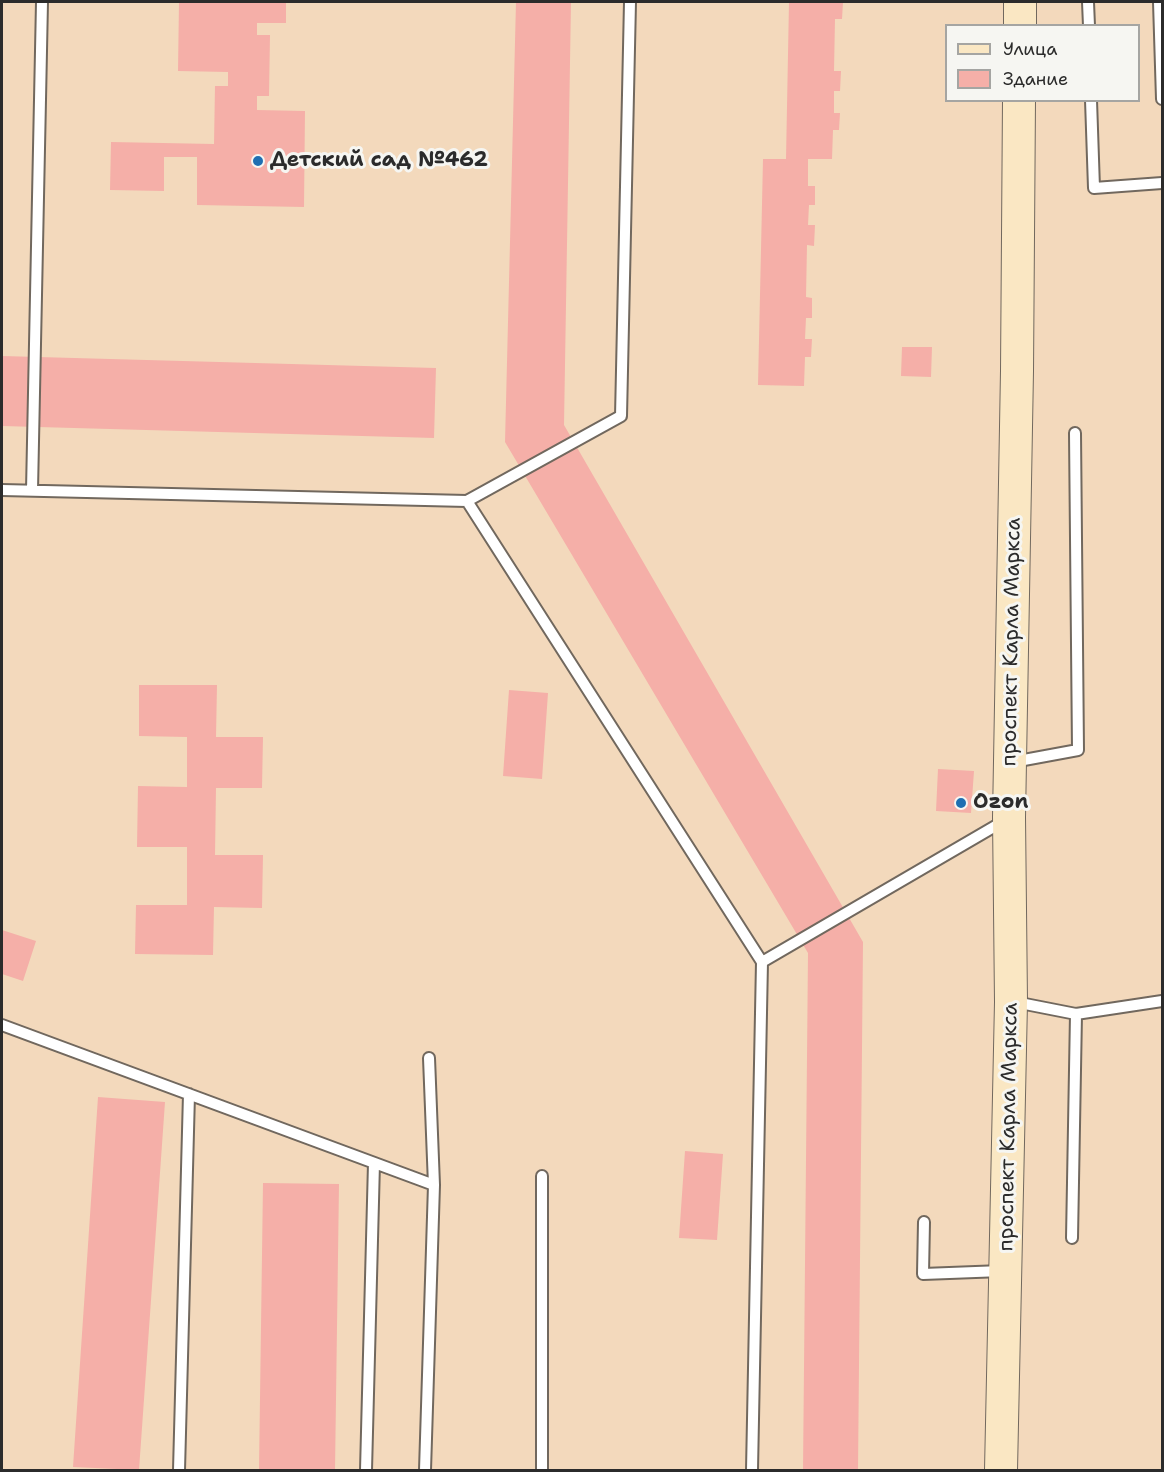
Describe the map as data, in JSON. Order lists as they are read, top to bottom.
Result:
{
  "streets": {
    "main road": ["проспект Карла Маркса"]
  },
  "places": ["Детский сад №462", "Ozon"],
  "legend": ["Улица", "Здание"]
}
